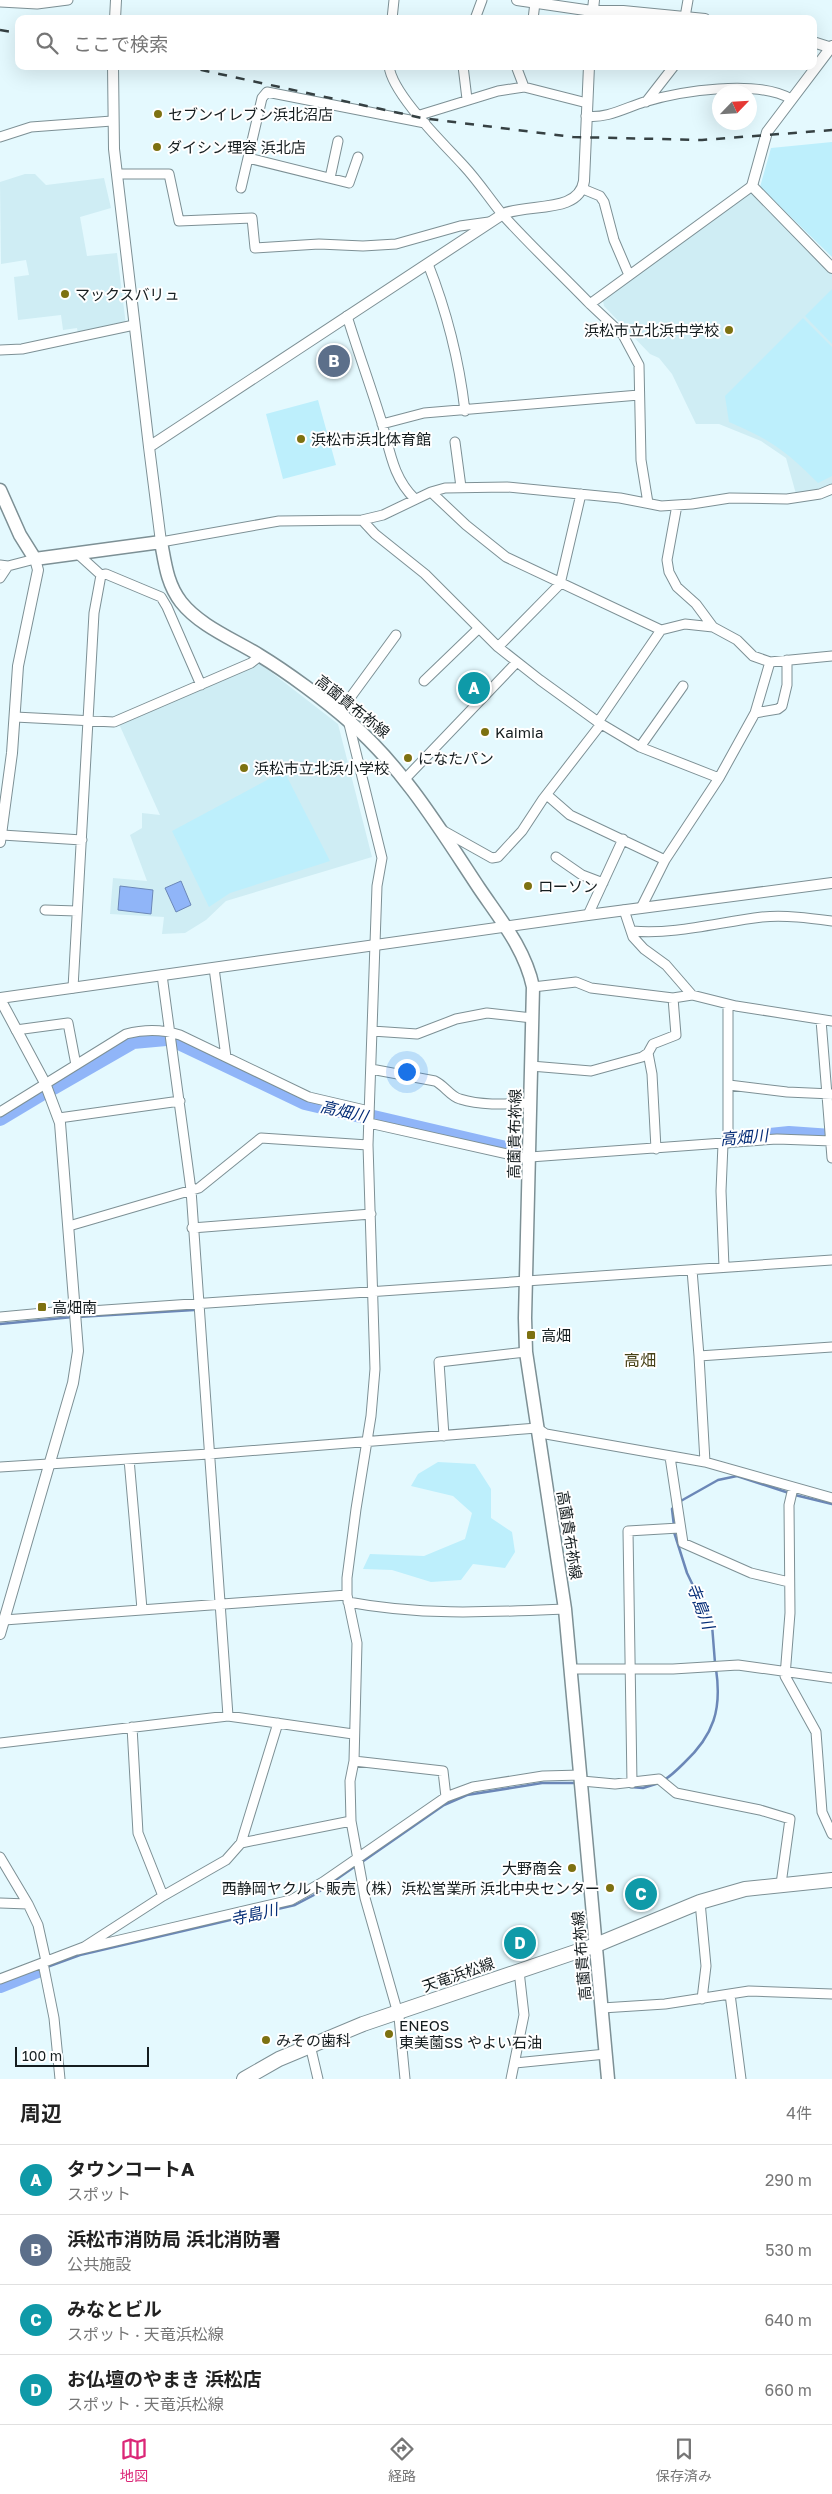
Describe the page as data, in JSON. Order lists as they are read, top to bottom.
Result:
{
  "streets": {
    "main road": ["高薗貴布祢線", "天竜浜松線"]
  },
  "crossings": [
    ["高薗貴布祢線", "天竜浜松線"]
  ],
  "districts": ["高畑"],
  "water": ["高畑川", "寺島川"],
  "places": {
    "other": [
      "セブンイレブン浜北沼店",
      "ダイシン理容 浜北店",
      "マックスバリュ",
      "浜松市立北浜中学校",
      "浜松市浜北体育館",
      "Kaimia",
      "になたパン",
      "浜松市立北浜小学校",
      "ローソン",
      "大野商会",
      "西静岡ヤクルト販売（株）浜松営業所 浜北中央センター",
      "ENEOS 東美薗SS やよい石油",
      "みその歯科"
    ],
    "transit": ["高畑南", "高畑"]
  },
  "scale_bar": "100 m",
  "north": "top right",
  "page": {
    "search": "ここで検索",
    "pins": [
      "B",
      "A",
      "C",
      "D"
    ],
    "scale": "100 m",
    "heading": ["周辺", "4件"],
    "list": [
      {
        "mark": "A",
        "name": "タウンコートA",
        "note": "スポット",
        "value": "290 m"
      },
      {
        "mark": "B",
        "name": "浜松市消防局 浜北消防署",
        "note": "公共施設",
        "value": "530 m"
      },
      {
        "mark": "C",
        "name": "みなとビル",
        "note": "スポット · 天竜浜松線",
        "value": "640 m"
      },
      {
        "mark": "D",
        "name": "お仏壇のやまき 浜松店",
        "note": "スポット · 天竜浜松線",
        "value": "660 m"
      }
    ],
    "nav": ["地図", "経路", "保存済み"]
  }
}
